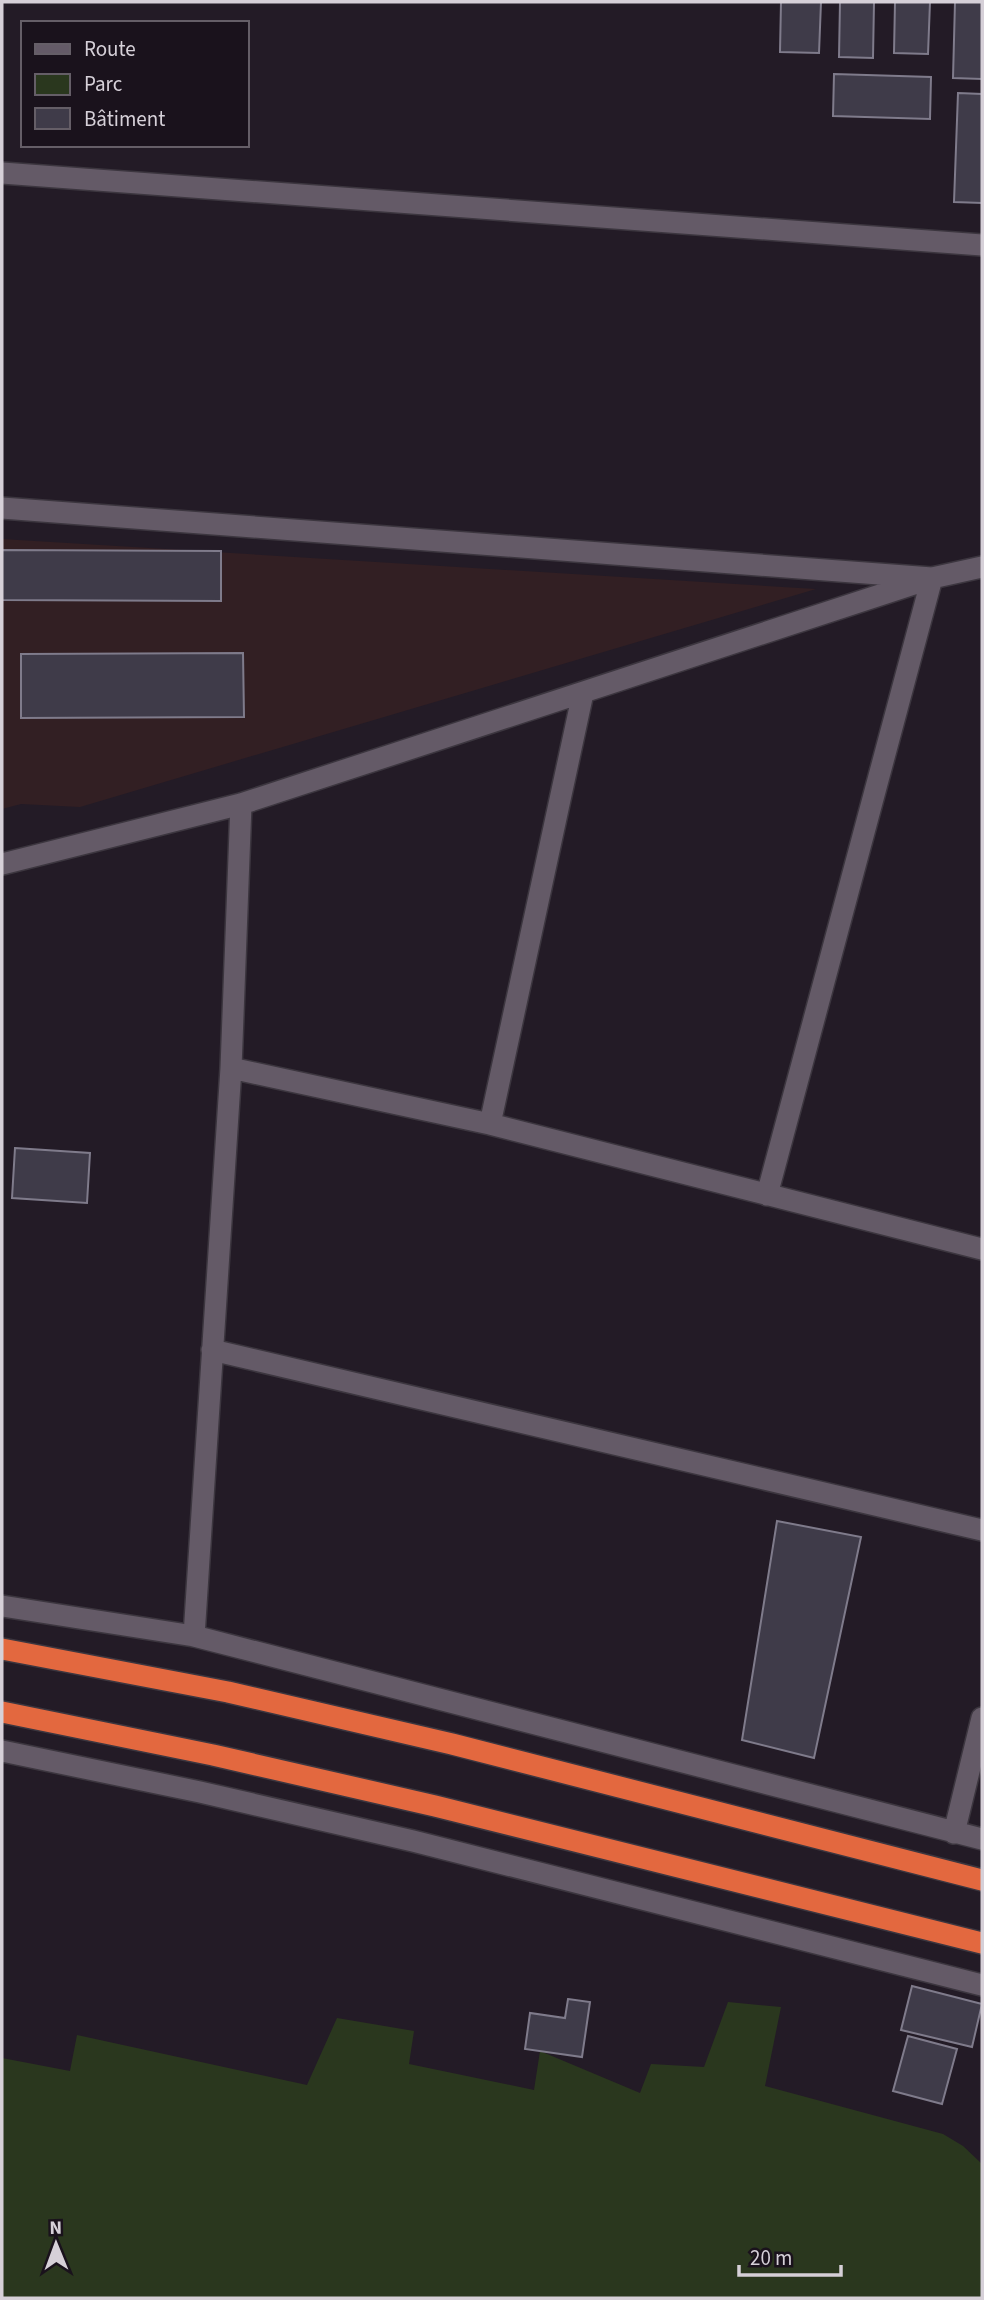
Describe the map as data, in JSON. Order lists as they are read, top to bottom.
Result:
{
  "legend": ["Route", "Parc", "Bâtiment"],
  "scale_bar": "20 m",
  "north": "top"
}
